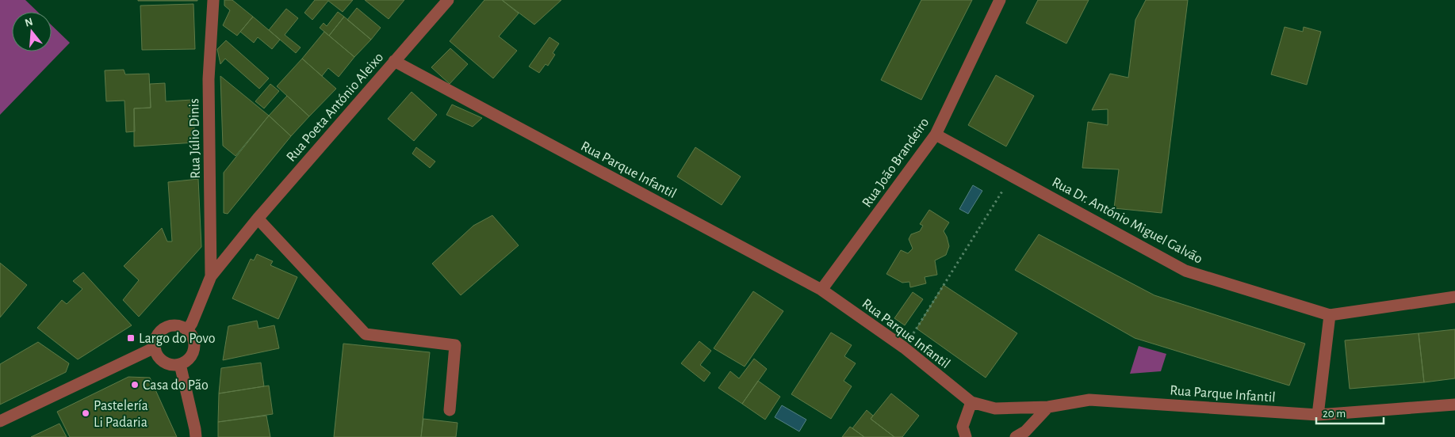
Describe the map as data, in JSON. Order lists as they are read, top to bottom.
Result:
{
  "streets": {
    "street": [
      "Rua Poeta António Aleixo",
      "Rua Júlio Dinis",
      "Rua João Brandeiro",
      "Rua Parque Infantil",
      "Rua Dr. António Miguel Galvão"
    ]
  },
  "crossings": [
    ["Rua Poeta António Aleixo", "Rua Júlio Dinis"],
    ["Rua Poeta António Aleixo", "Rua Parque Infantil"],
    ["Rua João Brandeiro", "Rua Parque Infantil"],
    ["Rua João Brandeiro", "Rua Dr. António Miguel Galvão"]
  ],
  "places": {
    "transit": ["Largo do Povo"],
    "other": ["Casa do Pão", "Pastelería Li Padaria"]
  },
  "scale_bar": "20 m",
  "north": "top"
}
